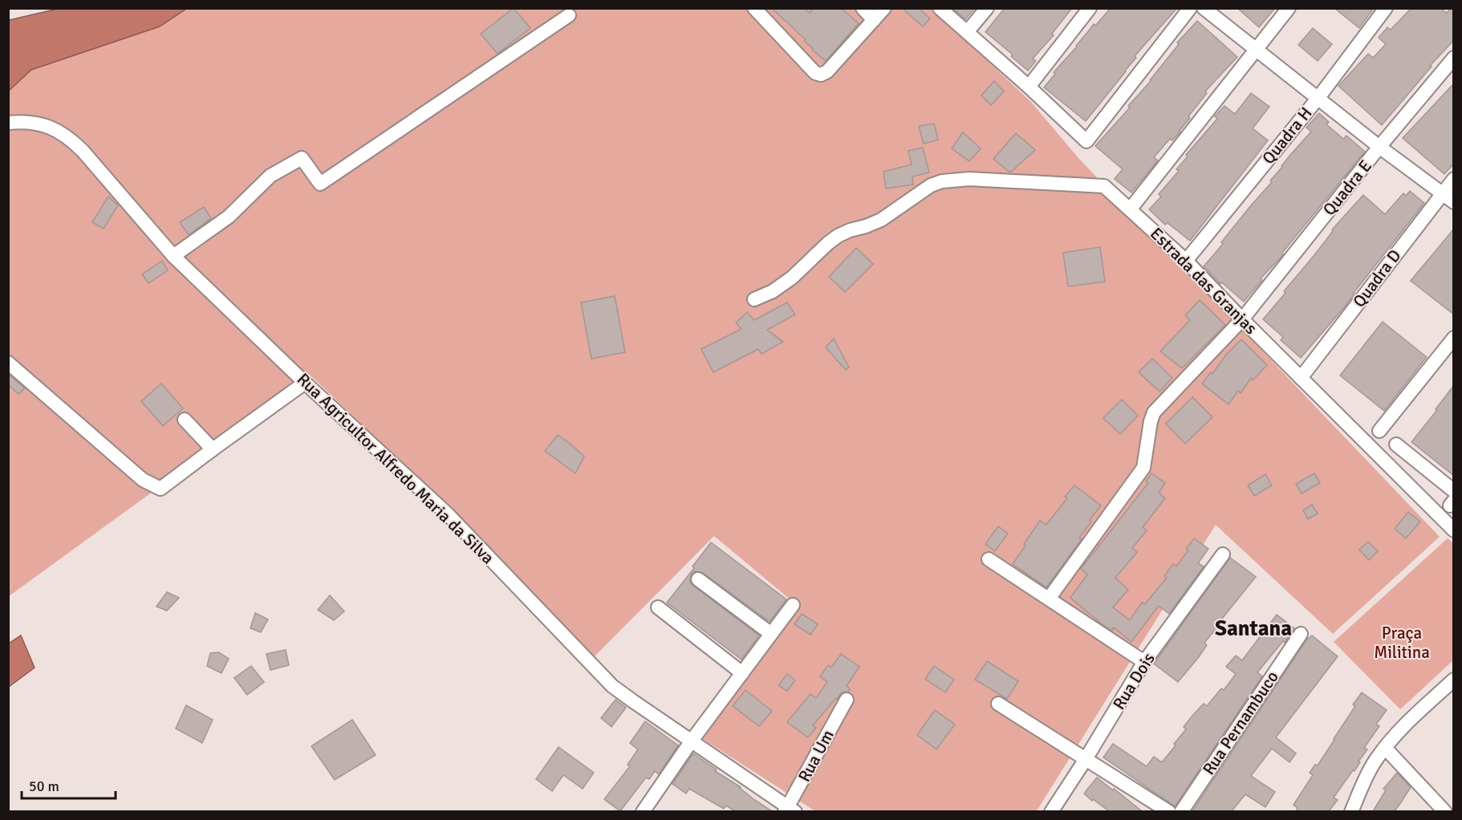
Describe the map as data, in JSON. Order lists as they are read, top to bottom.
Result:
{
  "streets": {
    "street": [
      "Quadra H",
      "Quadra E",
      "Quadra D",
      "Estrada das Granjas",
      "Rua Agricultor Alfredo Maria da Silva",
      "Rua Dois",
      "Rua Pernambuco",
      "Rua Um"
    ]
  },
  "crossings": [
    ["Quadra H", "Estrada das Granjas"],
    ["Quadra E", "Estrada das Granjas"],
    ["Quadra D", "Estrada das Granjas"],
    ["Rua Agricultor Alfredo Maria da Silva", "Rua Um"]
  ],
  "districts": ["Santana"],
  "parks": ["Praça Militina"],
  "scale_bar": "50 m"
}
